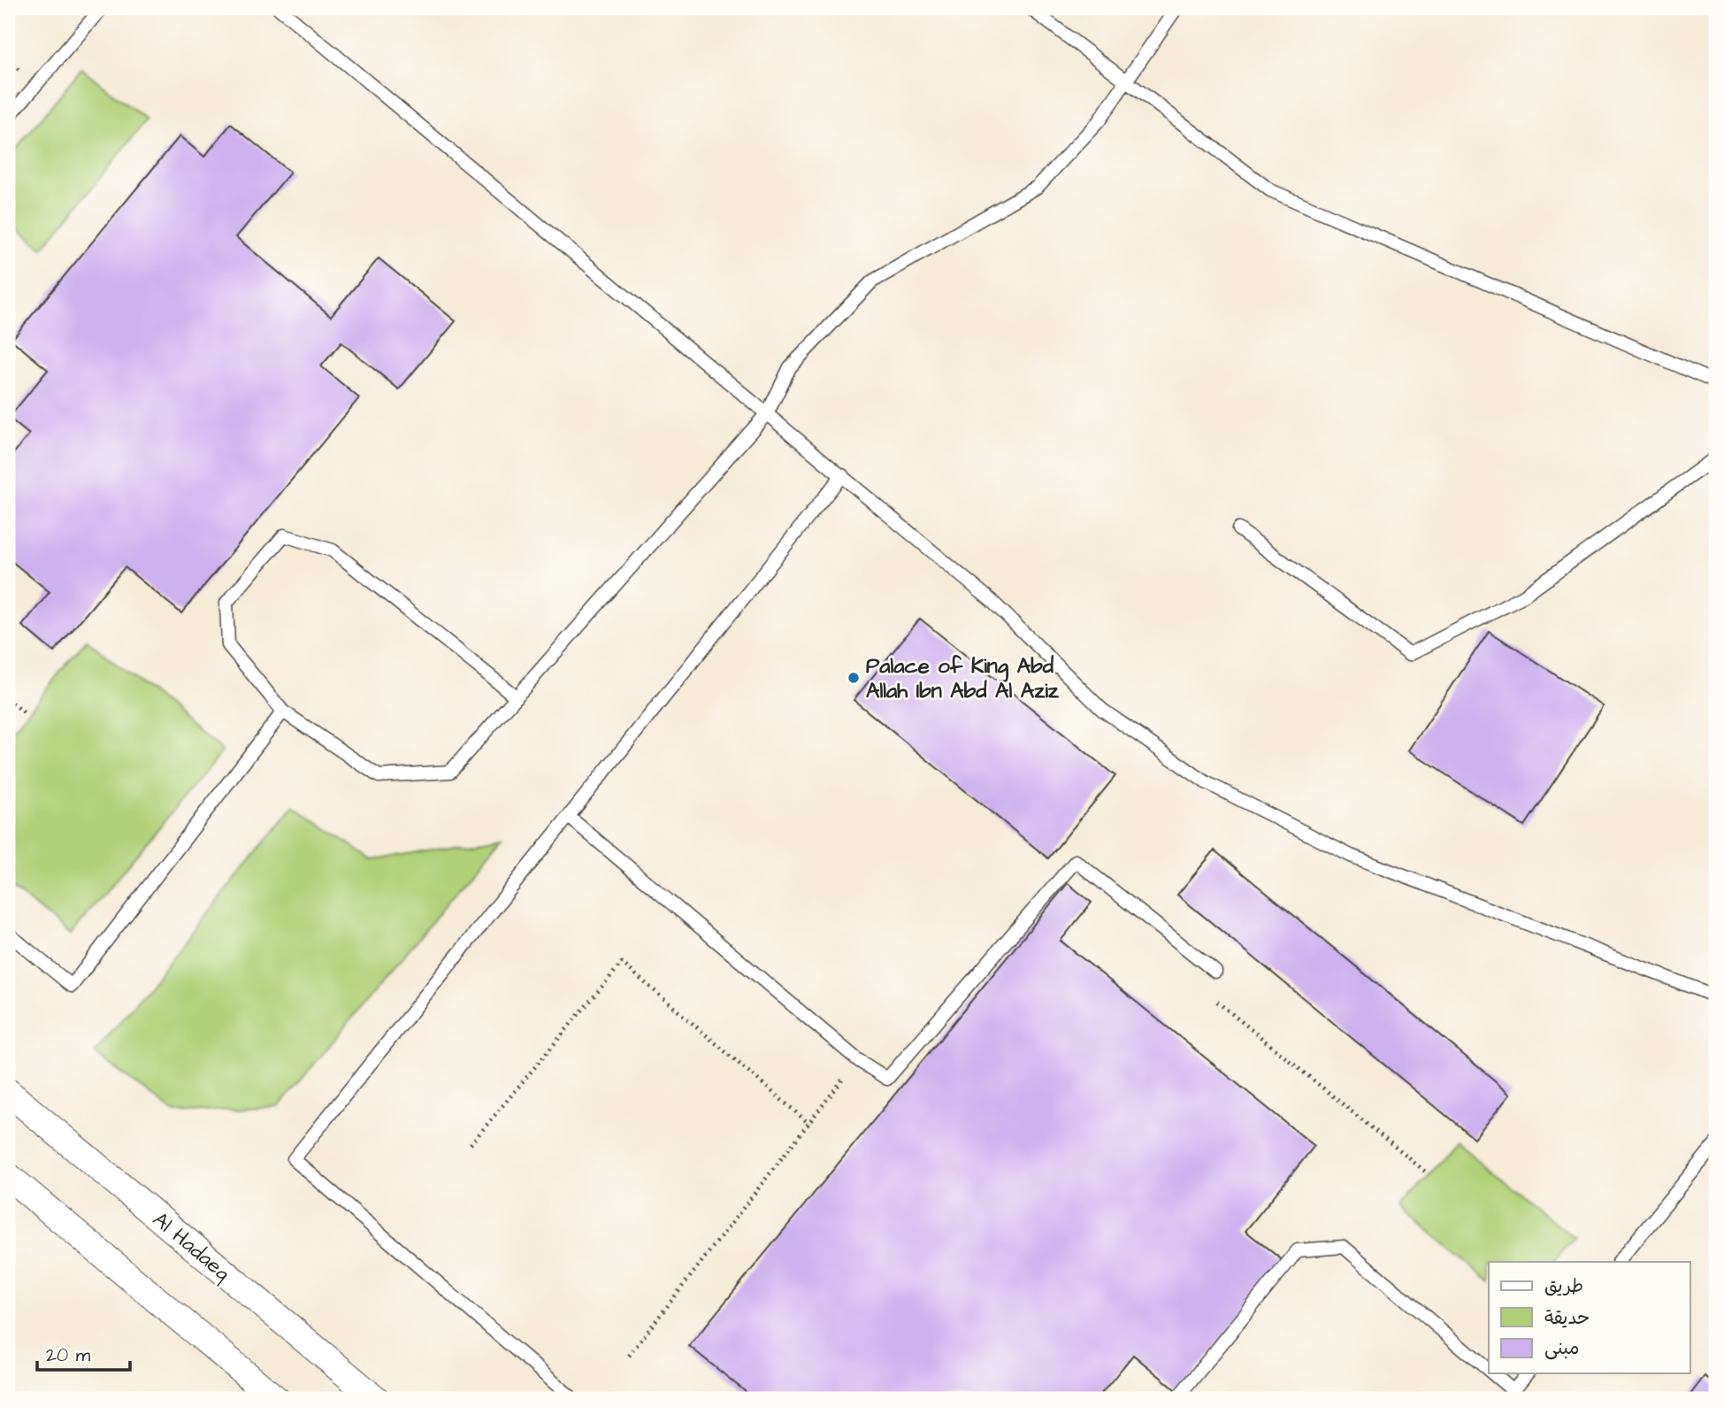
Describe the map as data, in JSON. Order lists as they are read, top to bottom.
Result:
{
  "streets": {
    "street": ["Al Hadaeq"]
  },
  "places": ["Palace of King Abd Allah Ibn Abd Al Aziz"],
  "legend": ["طريق", "حديقة", "مبنى"],
  "scale_bar": "20 m"
}
